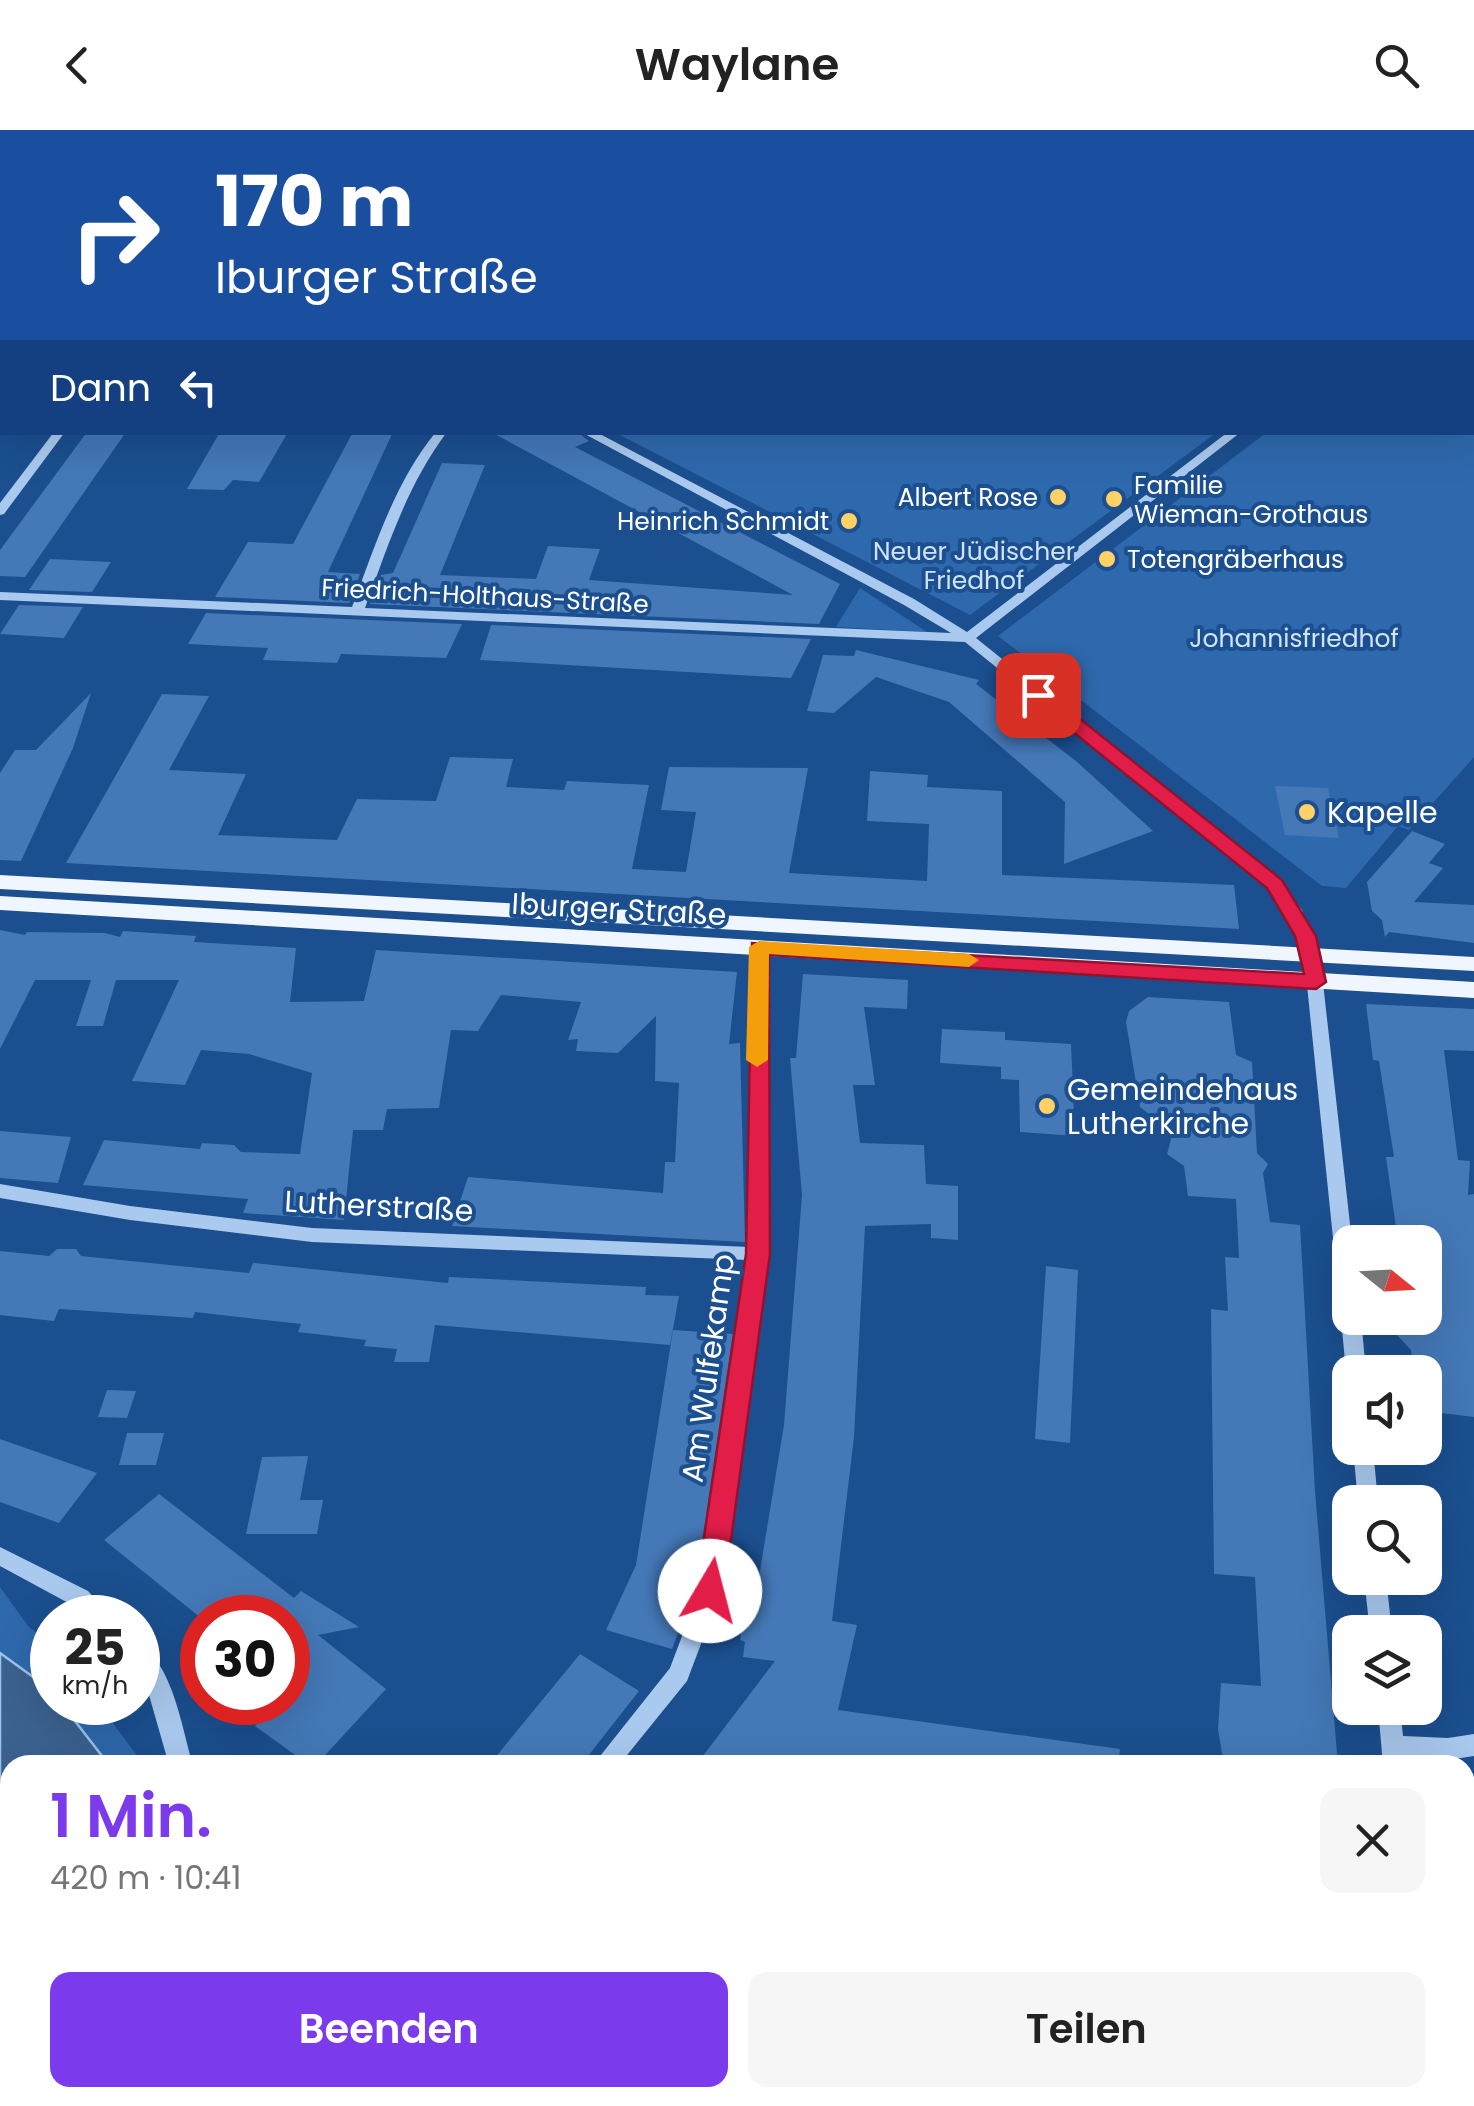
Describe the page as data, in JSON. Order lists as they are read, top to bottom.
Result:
{
  "streets": {
    "main road": ["Iburger Straße"],
    "street": ["Friedrich-Holthaus-Straße", "Lutherstraße", "Am Wulfekamp"]
  },
  "crossings": [
    ["Iburger Straße", "Am Wulfekamp"],
    ["Lutherstraße", "Am Wulfekamp"]
  ],
  "parks": ["Neuer Jüdischer Friedhof", "Johannisfriedhof"],
  "places": [
    "Albert Rose",
    "Familie Wieman-Grothaus",
    "Heinrich Schmidt",
    "Totengräberhaus",
    "Kapelle",
    "Gemeindehaus Lutherkirche"
  ],
  "north": "right",
  "page": {
    "header": "Waylane",
    "turn": ["170 m", "Iburger Straße"],
    "then": "Dann",
    "speed": "25 km/h",
    "limit": "30",
    "heading": ["1 Min.", "420 m · 10:41"],
    "buttons": ["Beenden", "Teilen"]
  }
}
